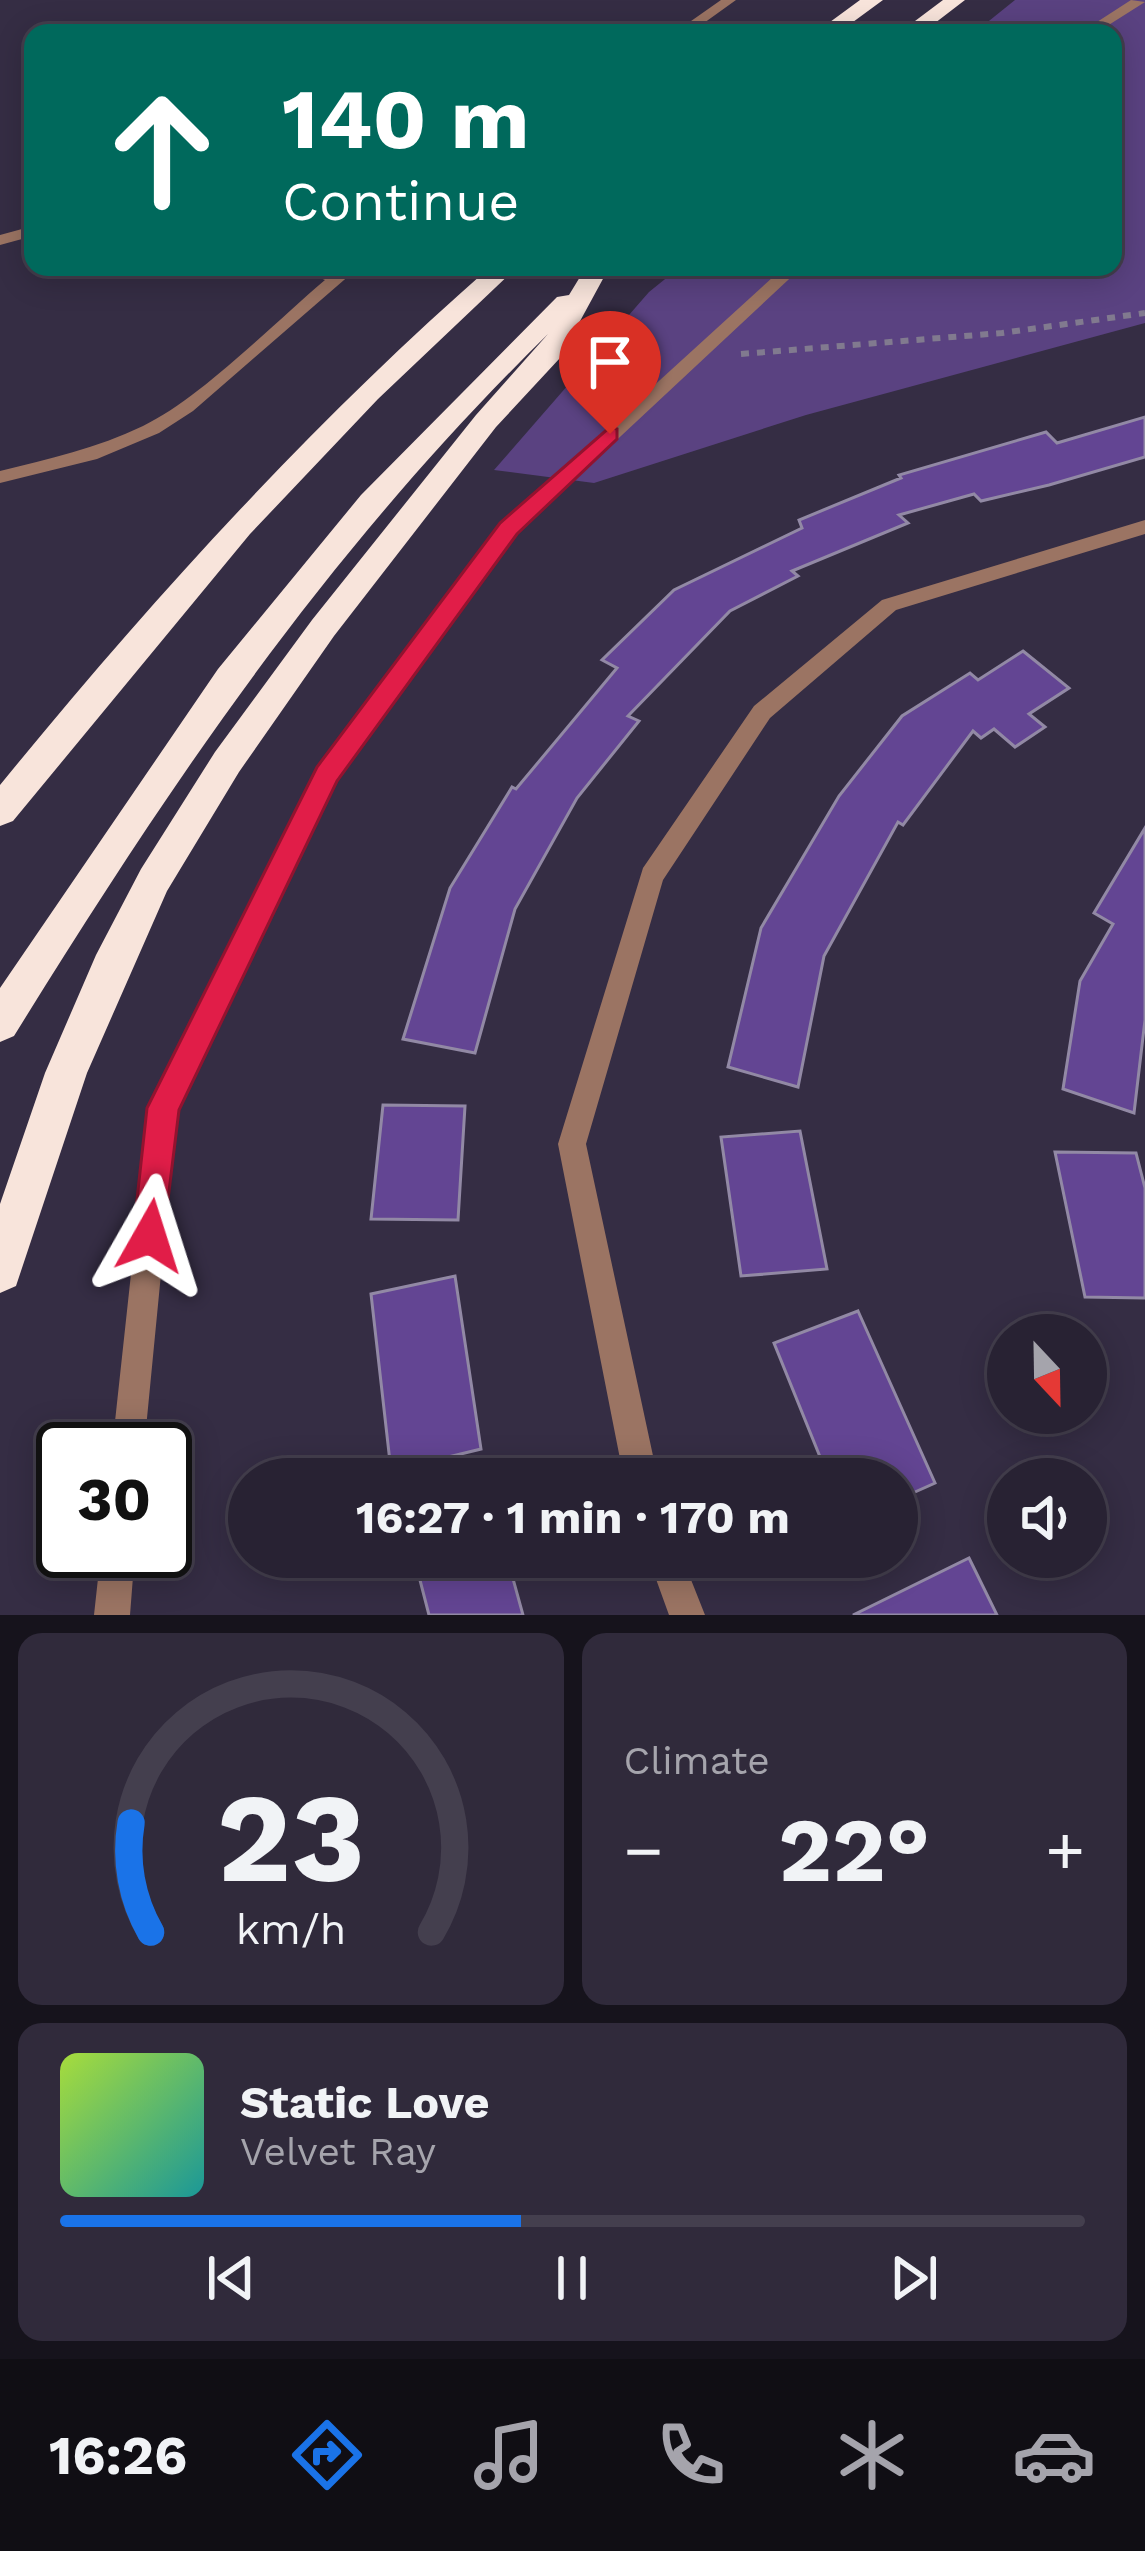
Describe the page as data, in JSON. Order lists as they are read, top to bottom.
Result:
{
  "north": "bottom",
  "page": {
    "turn": ["140 m", "Continue"],
    "limit": "30",
    "trip": "16:27 · 1 min · 170 m",
    "tile": "Climate",
    "heat": ["−", "22°", "+"],
    "song": ["Static Love", "Velvet Ray"],
    "tabs": "16:26",
    "gauge": ["23", "km/h"]
  }
}
